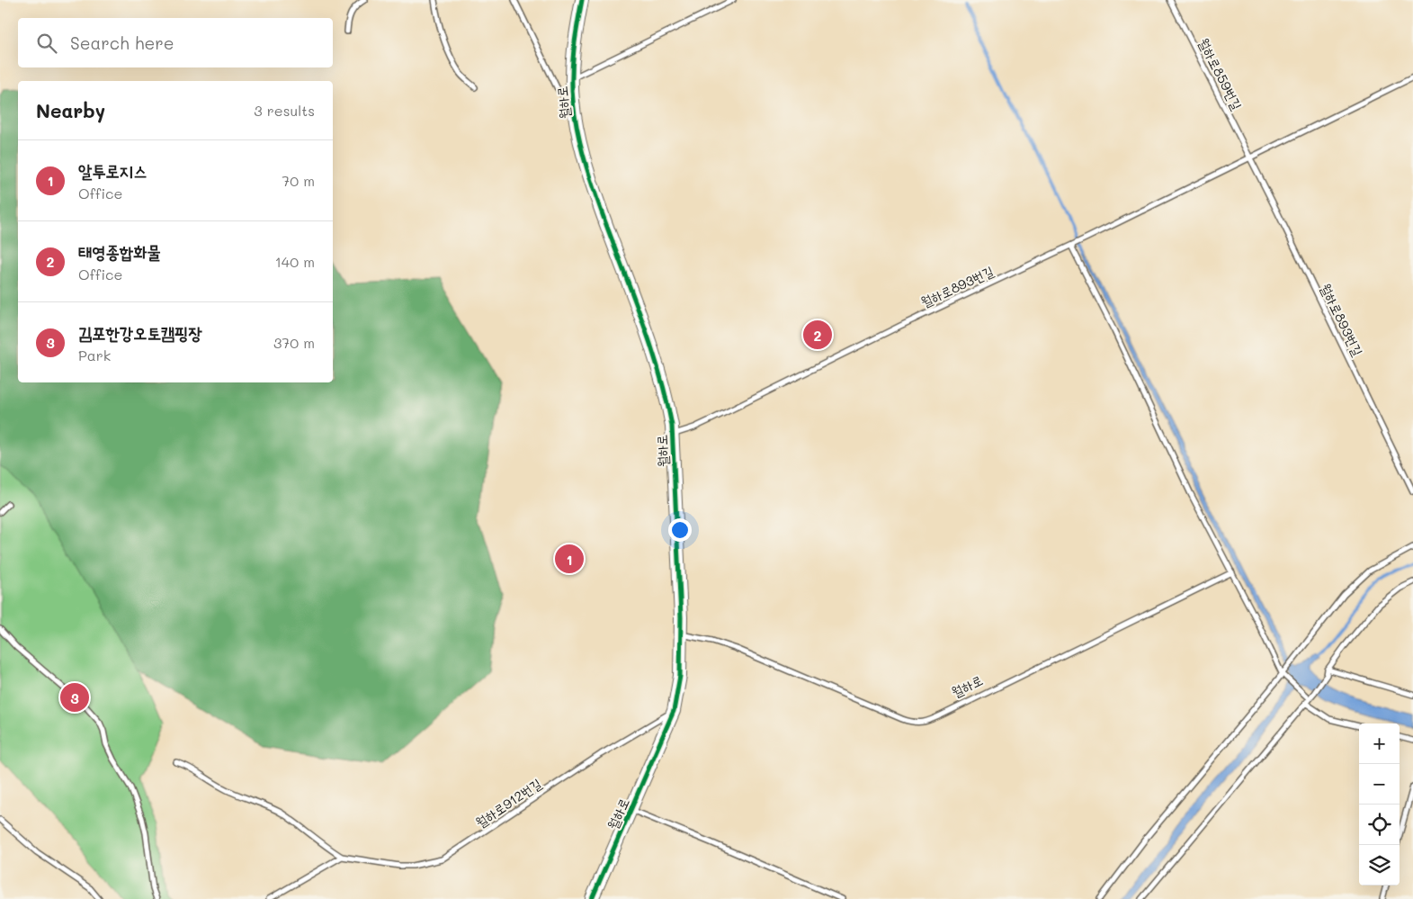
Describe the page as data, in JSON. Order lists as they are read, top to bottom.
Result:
{
  "streets": {
    "street": ["월하로"],
    "lane": ["월하로859번길", "월하로893번길", "월하로912번길"]
  },
  "crossings": [
    ["월하로859번길", "월하로893번길"],
    ["월하로", "월하로893번길"],
    ["월하로", "월하로912번길"]
  ],
  "page": {
    "search": "Search here",
    "heading": ["Nearby", "3 results"],
    "list": [
      {
        "mark": "1",
        "name": "알투로지스",
        "note": "Office",
        "value": "70 m"
      },
      {
        "mark": "2",
        "name": "태영종합화물",
        "note": "Office",
        "value": "140 m"
      },
      {
        "mark": "3",
        "name": "김포한강오토캠핑장",
        "note": "Park",
        "value": "370 m"
      }
    ],
    "pins": ["2", "1", "3"],
    "map_buttons": ["+", "−"]
  }
}
